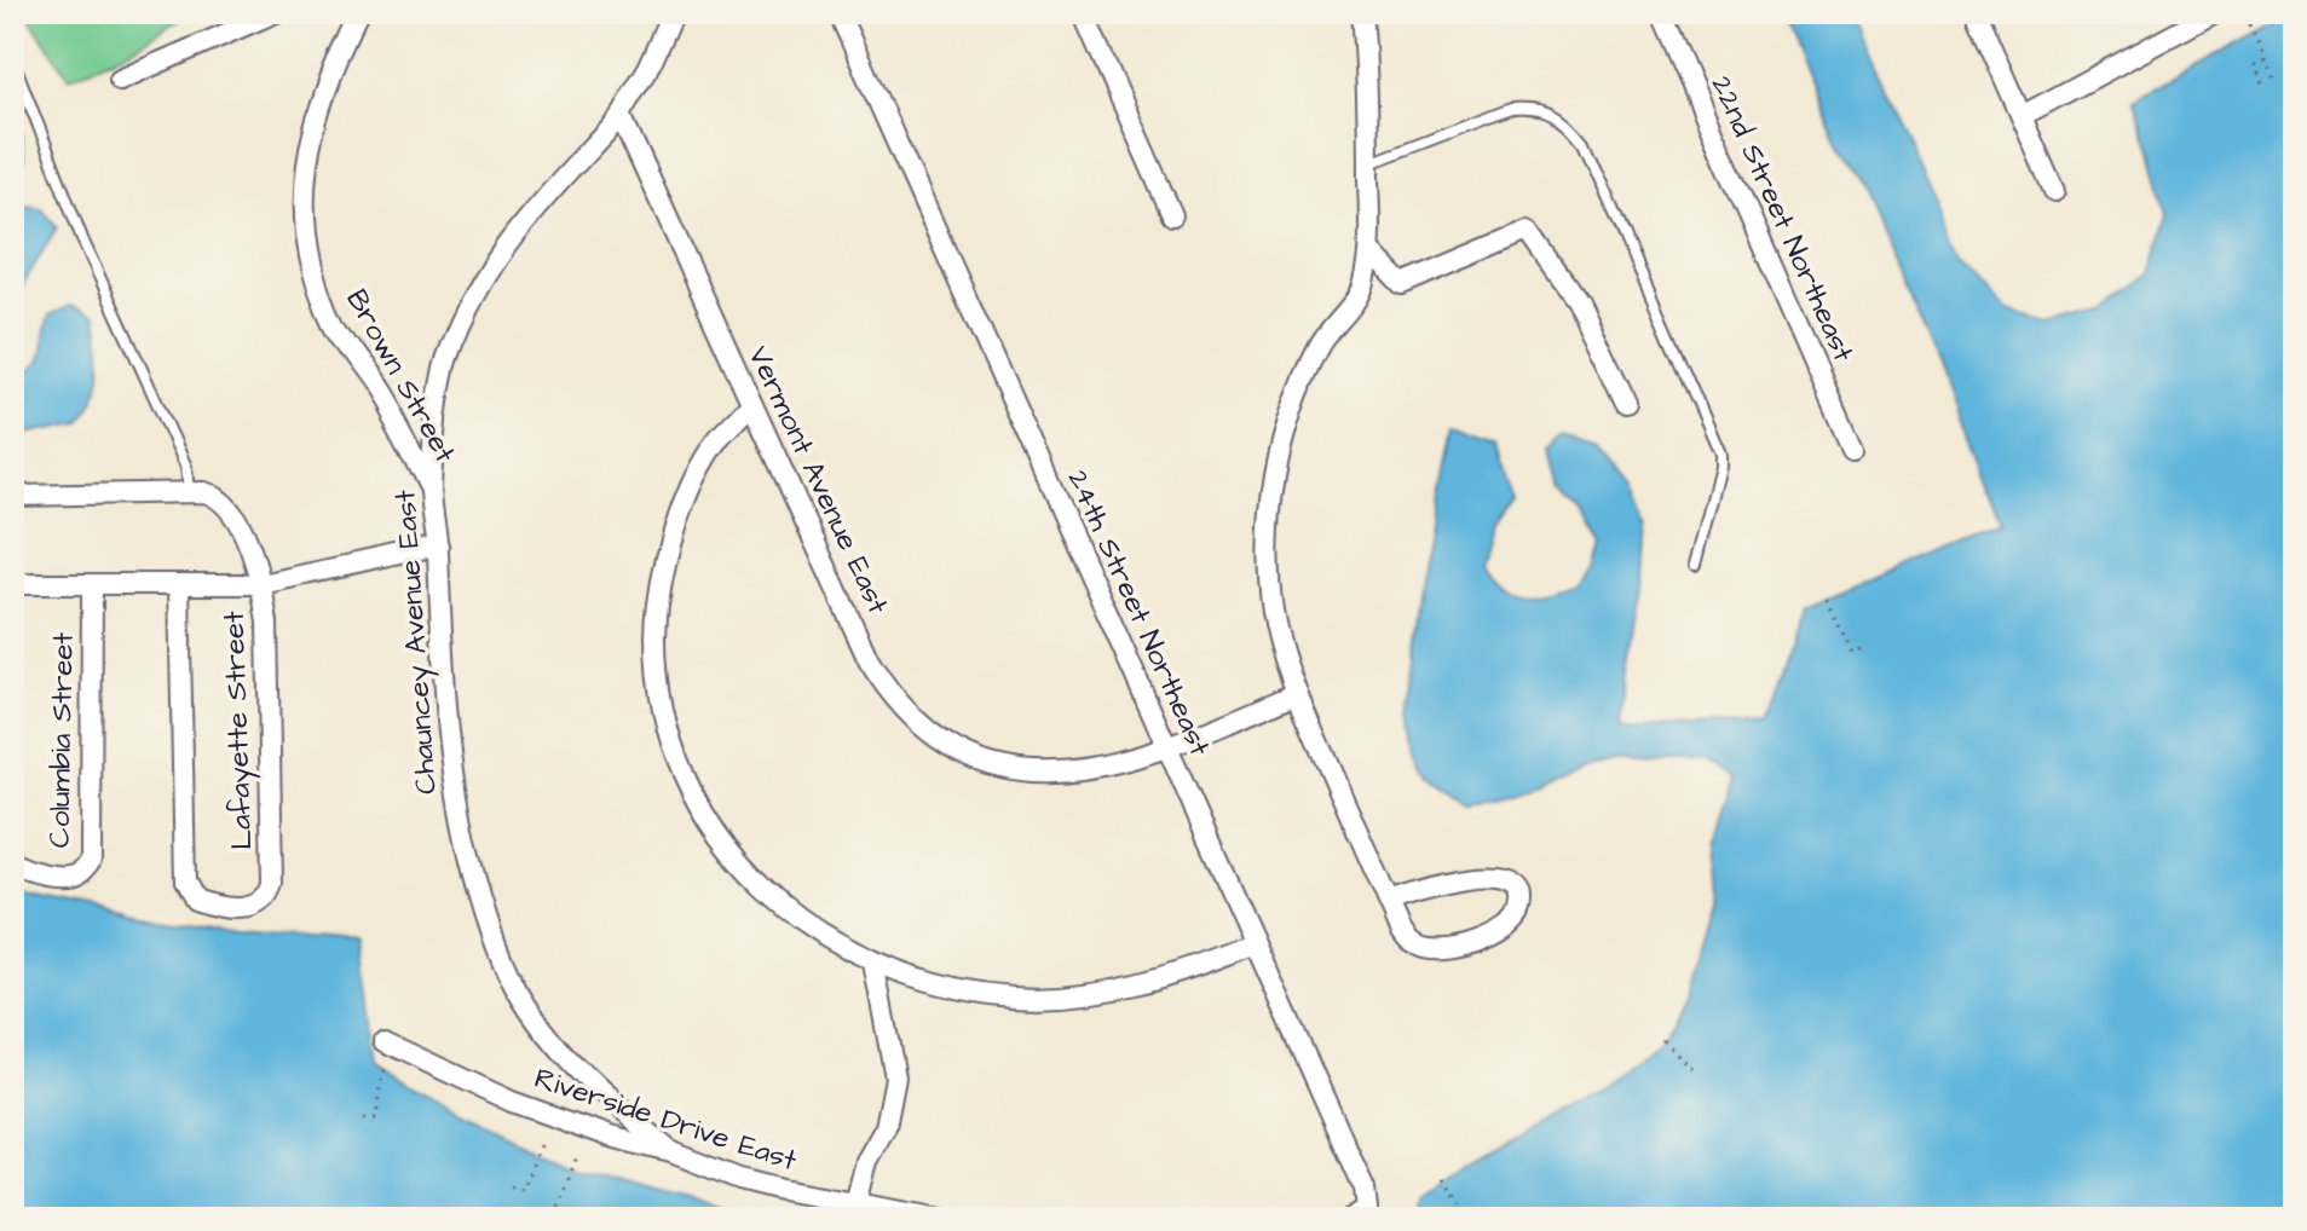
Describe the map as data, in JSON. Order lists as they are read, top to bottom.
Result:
{
  "streets": {
    "street": [
      "22nd Street Northeast",
      "Brown Street",
      "Vermont Avenue East",
      "24th Street Northeast",
      "Chauncey Avenue East",
      "Lafayette Street",
      "Columbia Street",
      "Riverside Drive East"
    ]
  },
  "crossings": [
    ["Brown Street", "Chauncey Avenue East"],
    ["Vermont Avenue East", "24th Street Northeast"],
    ["Vermont Avenue East", "Chauncey Avenue East"],
    ["Chauncey Avenue East", "Riverside Drive East"]
  ]
}
